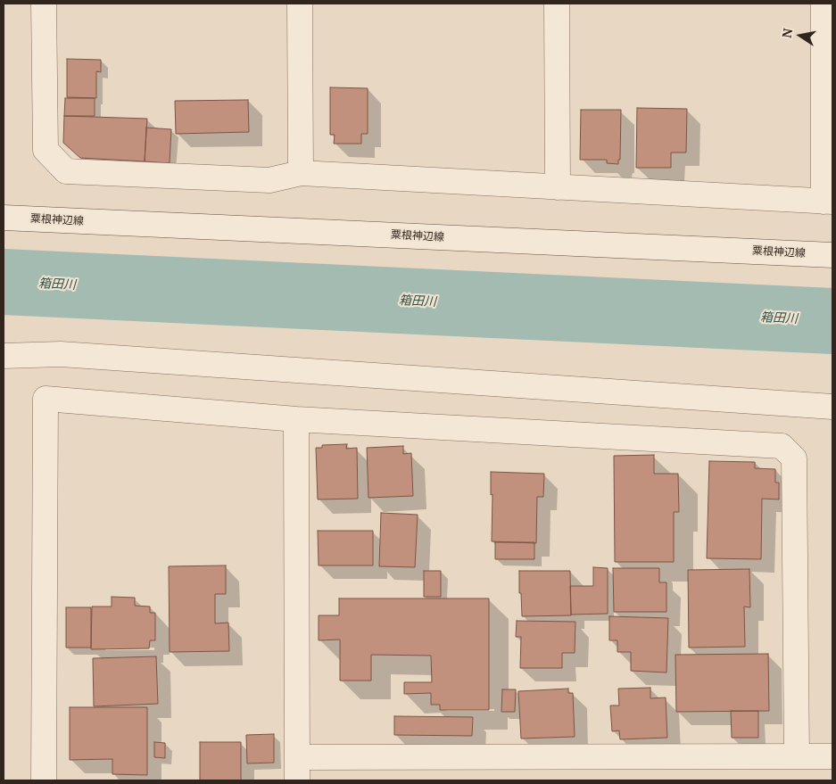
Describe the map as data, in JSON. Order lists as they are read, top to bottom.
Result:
{
  "streets": {
    "street": ["粟根神辺線"]
  },
  "water": ["箱田川"],
  "north": "left"
}
